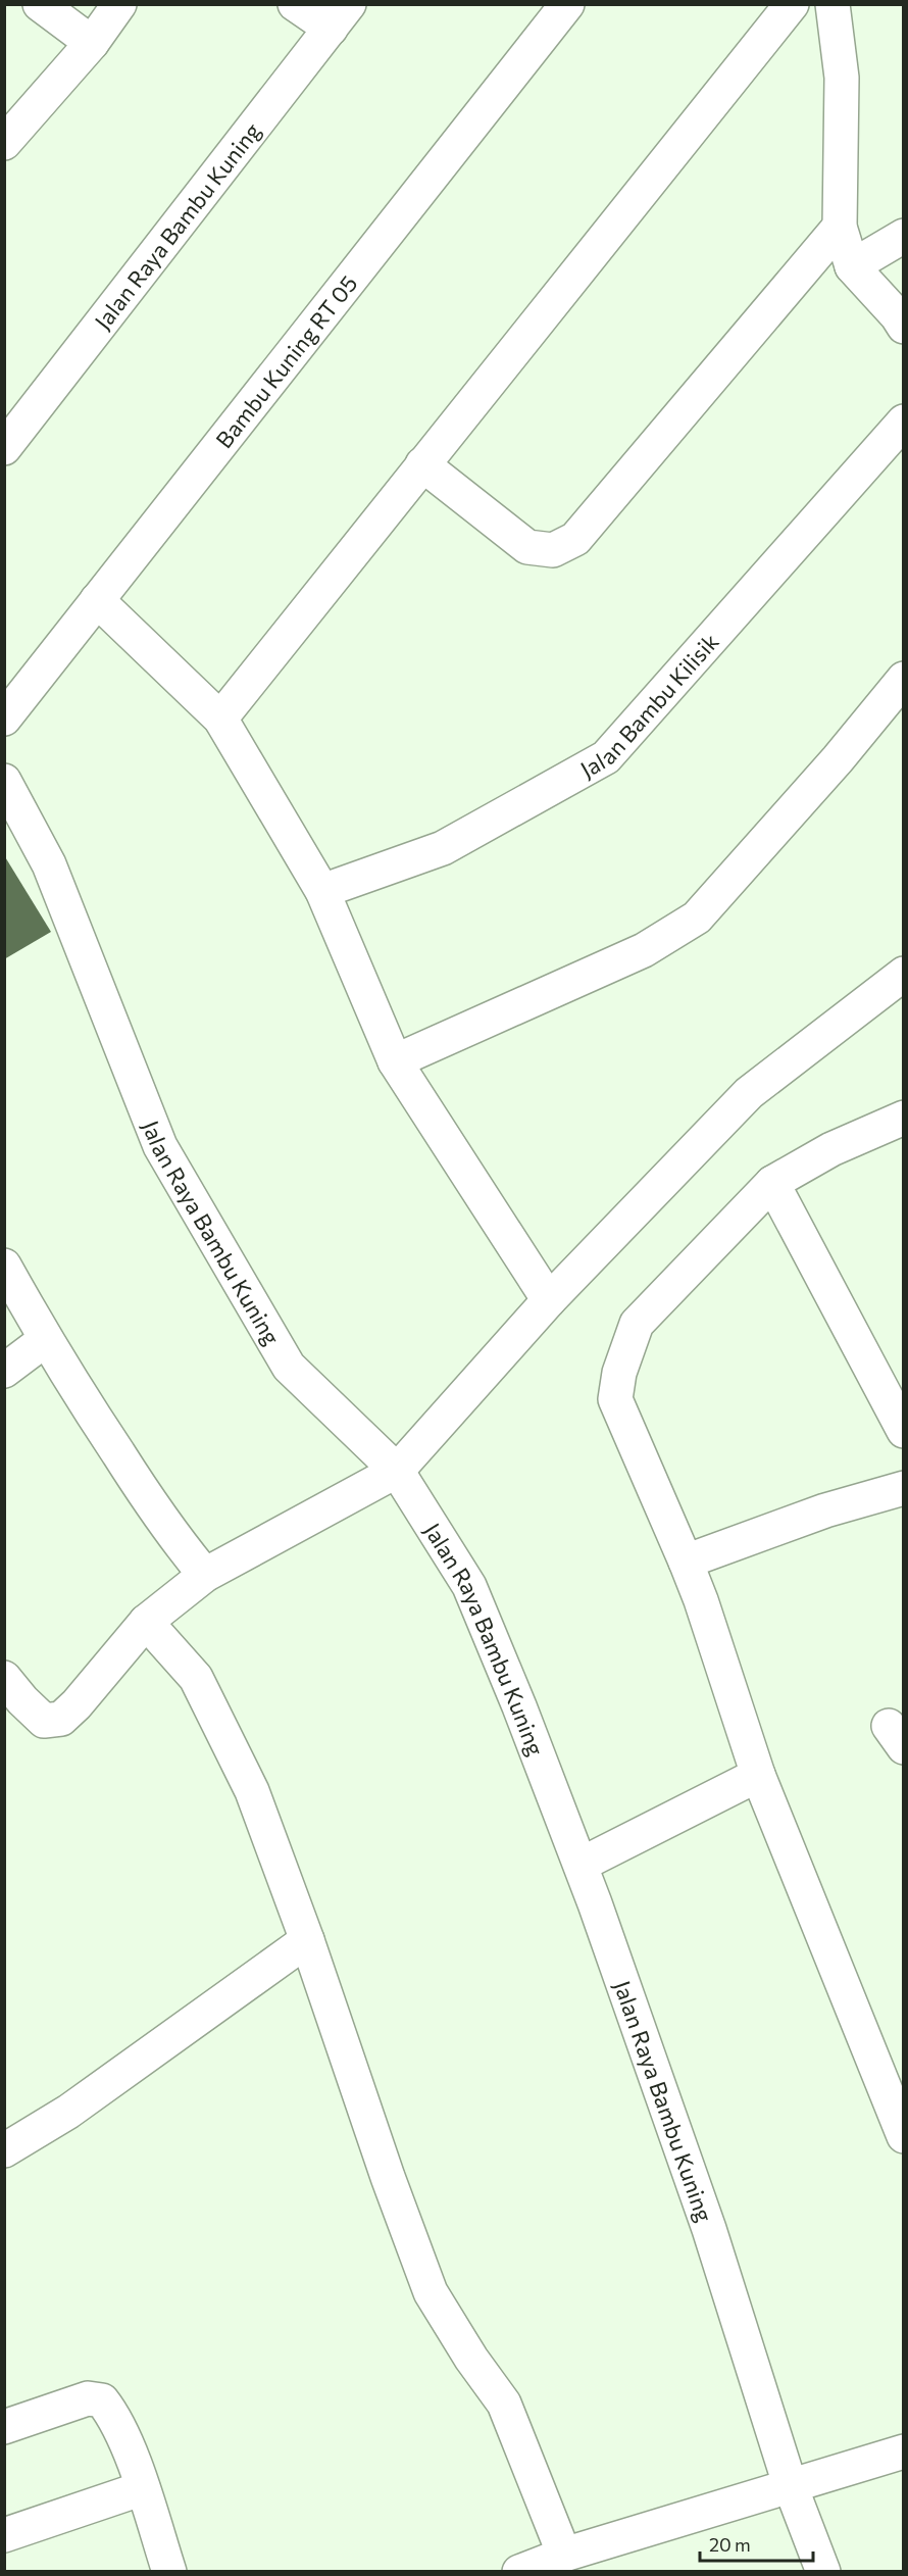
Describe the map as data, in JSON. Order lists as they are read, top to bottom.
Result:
{
  "streets": {
    "street": ["Jalan Raya Bambu Kuning", "Bambu Kuning RT 05", "Jalan Bambu Kilisik"]
  },
  "scale_bar": "20 m"
}
